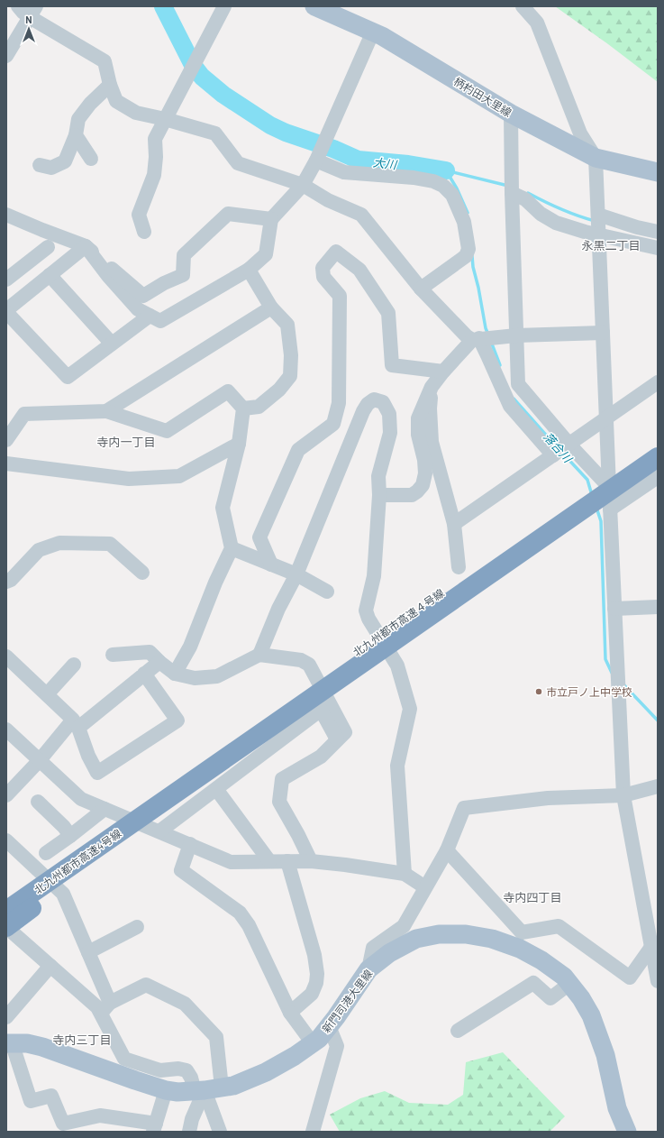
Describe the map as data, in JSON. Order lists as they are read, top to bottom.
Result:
{
  "streets": {
    "highway": ["北九州都市高速４号線", "北九州都市高速4号線"],
    "main road": ["柄杓田大里線", "新門司港大里線"]
  },
  "crossings": [
    ["北九州都市高速４号線", "北九州都市高速4号線"]
  ],
  "districts": [
    "永黒二丁目",
    "寺内一丁目",
    "寺内四丁目",
    "寺内三丁目"
  ],
  "water": ["大川", "落合川"],
  "places": ["市立戸ノ上中学校"],
  "north": "top"
}
